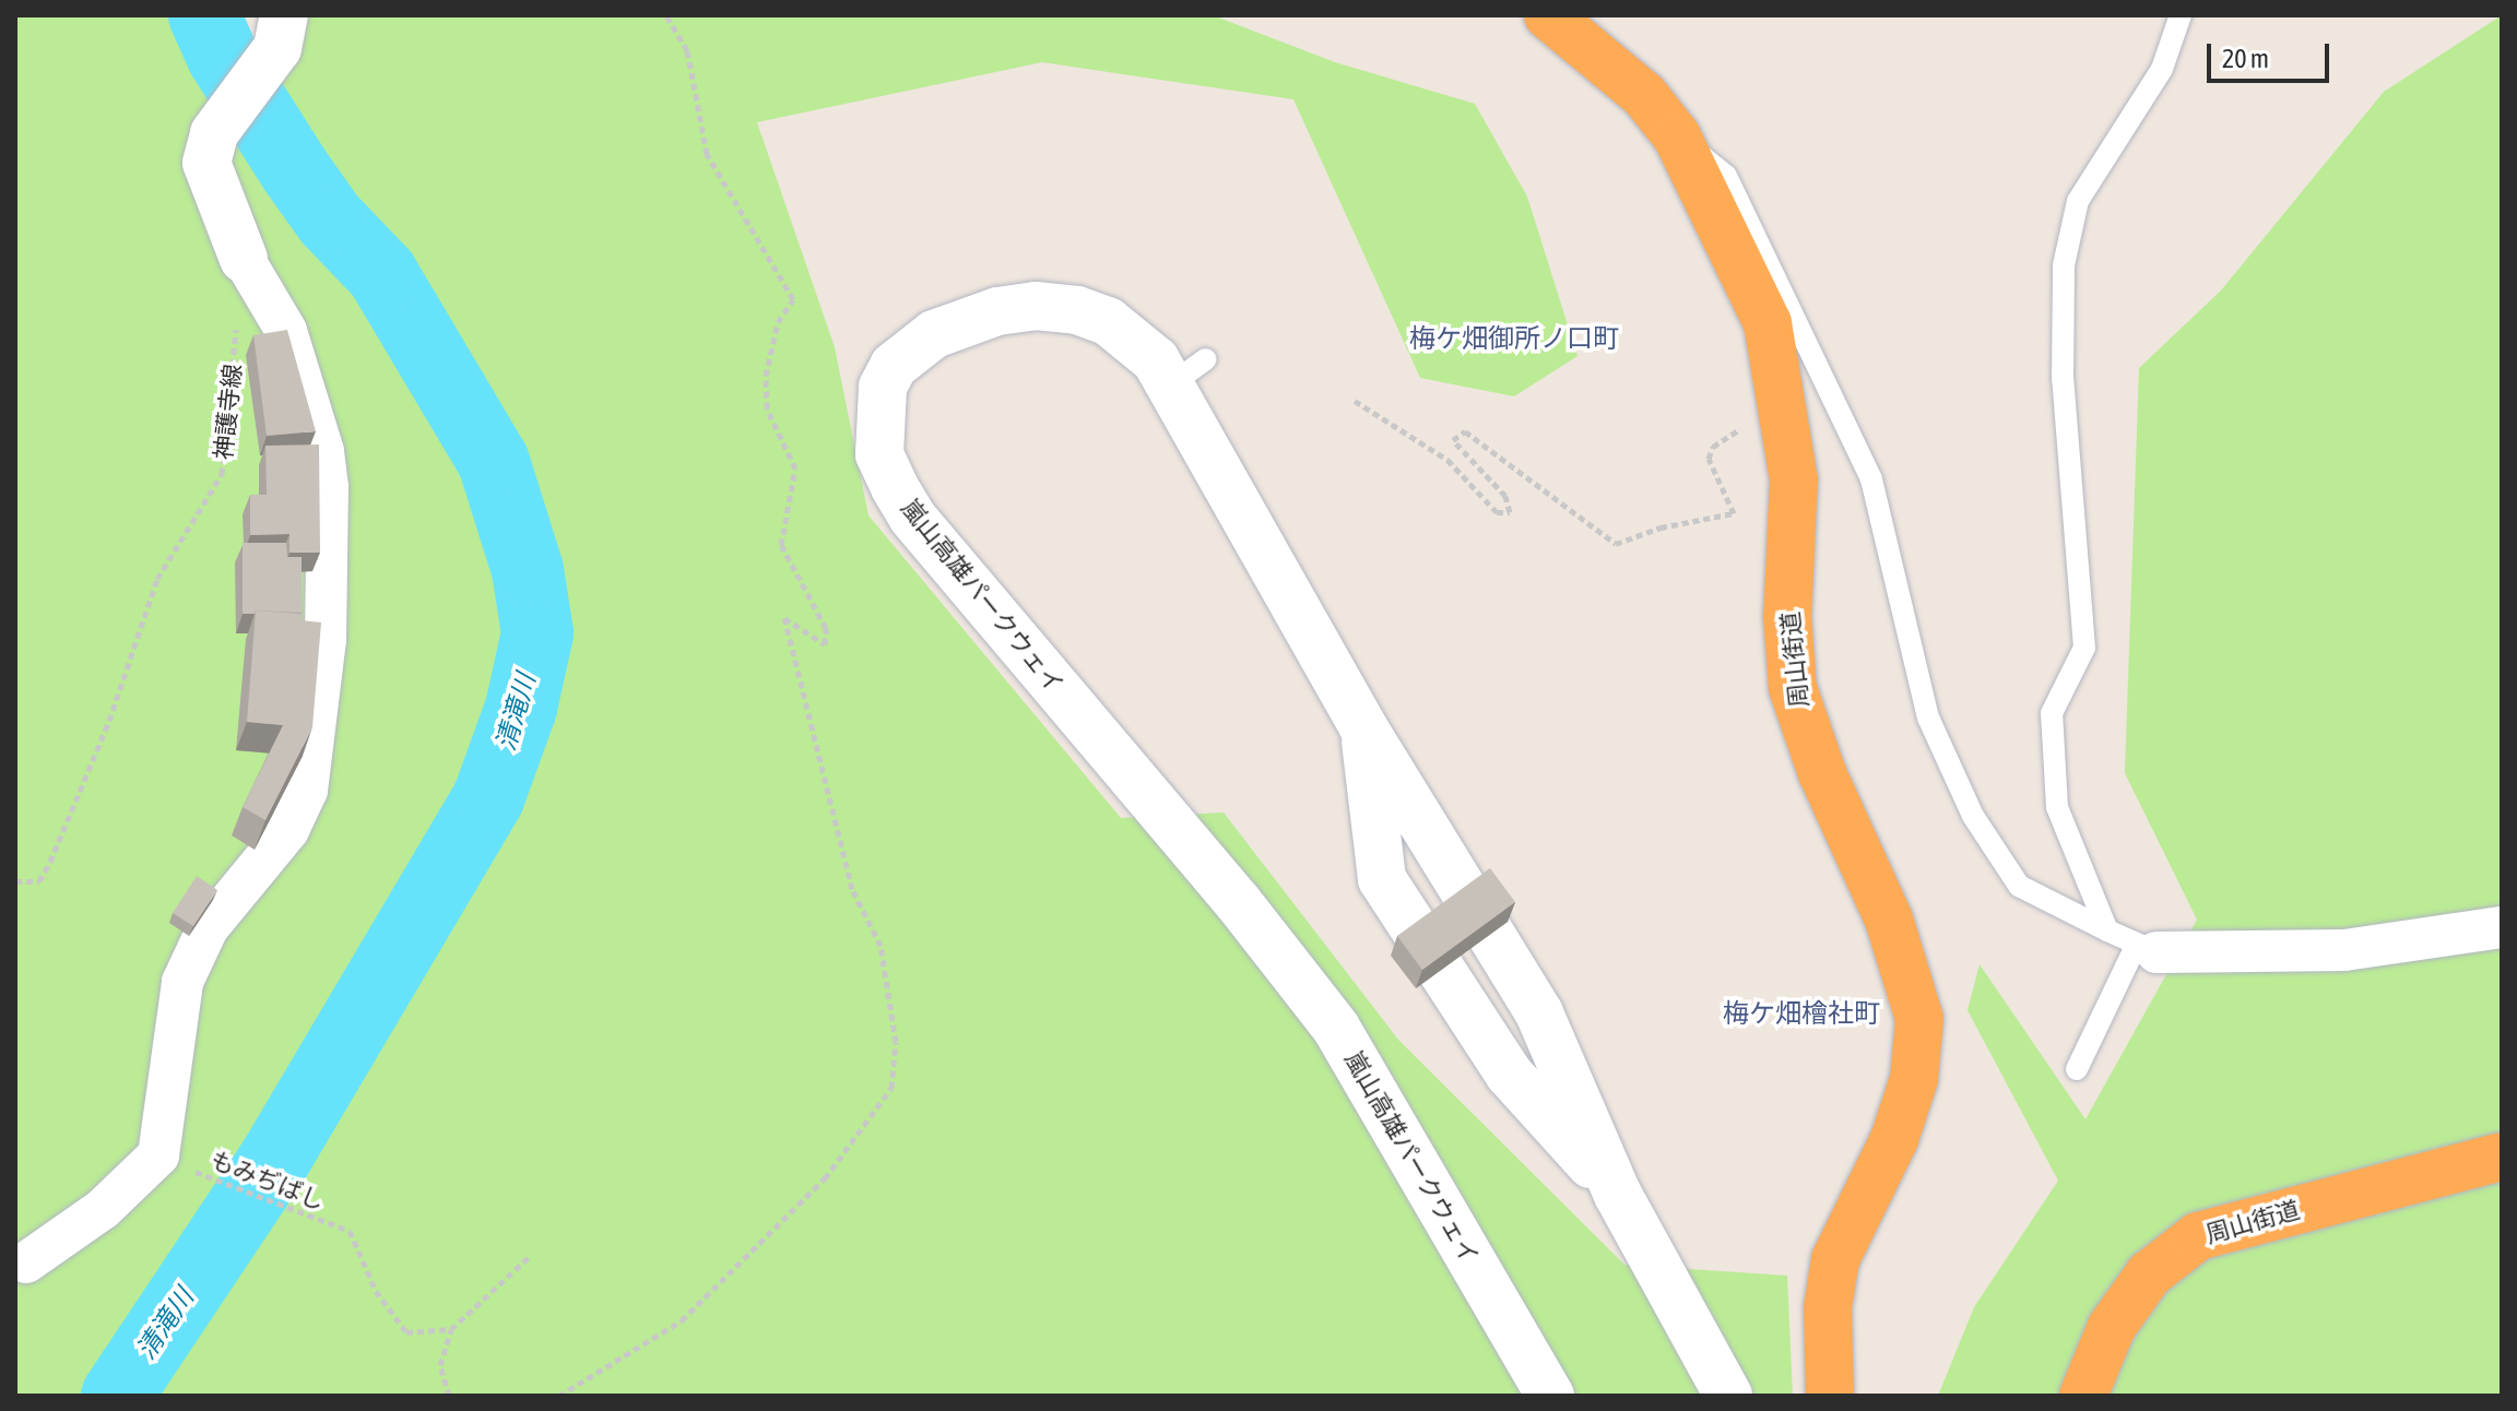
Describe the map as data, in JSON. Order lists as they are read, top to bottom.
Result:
{
  "streets": {
    "highway": ["周山街道"],
    "street": ["嵐山高雄パークウェイ"],
    "path": ["神護寺線", "もみぢばし"]
  },
  "districts": ["梅ケ畑御所ノ口町", "梅ケ畑檜社町"],
  "water": ["清滝川"],
  "scale_bar": "20 m"
}
